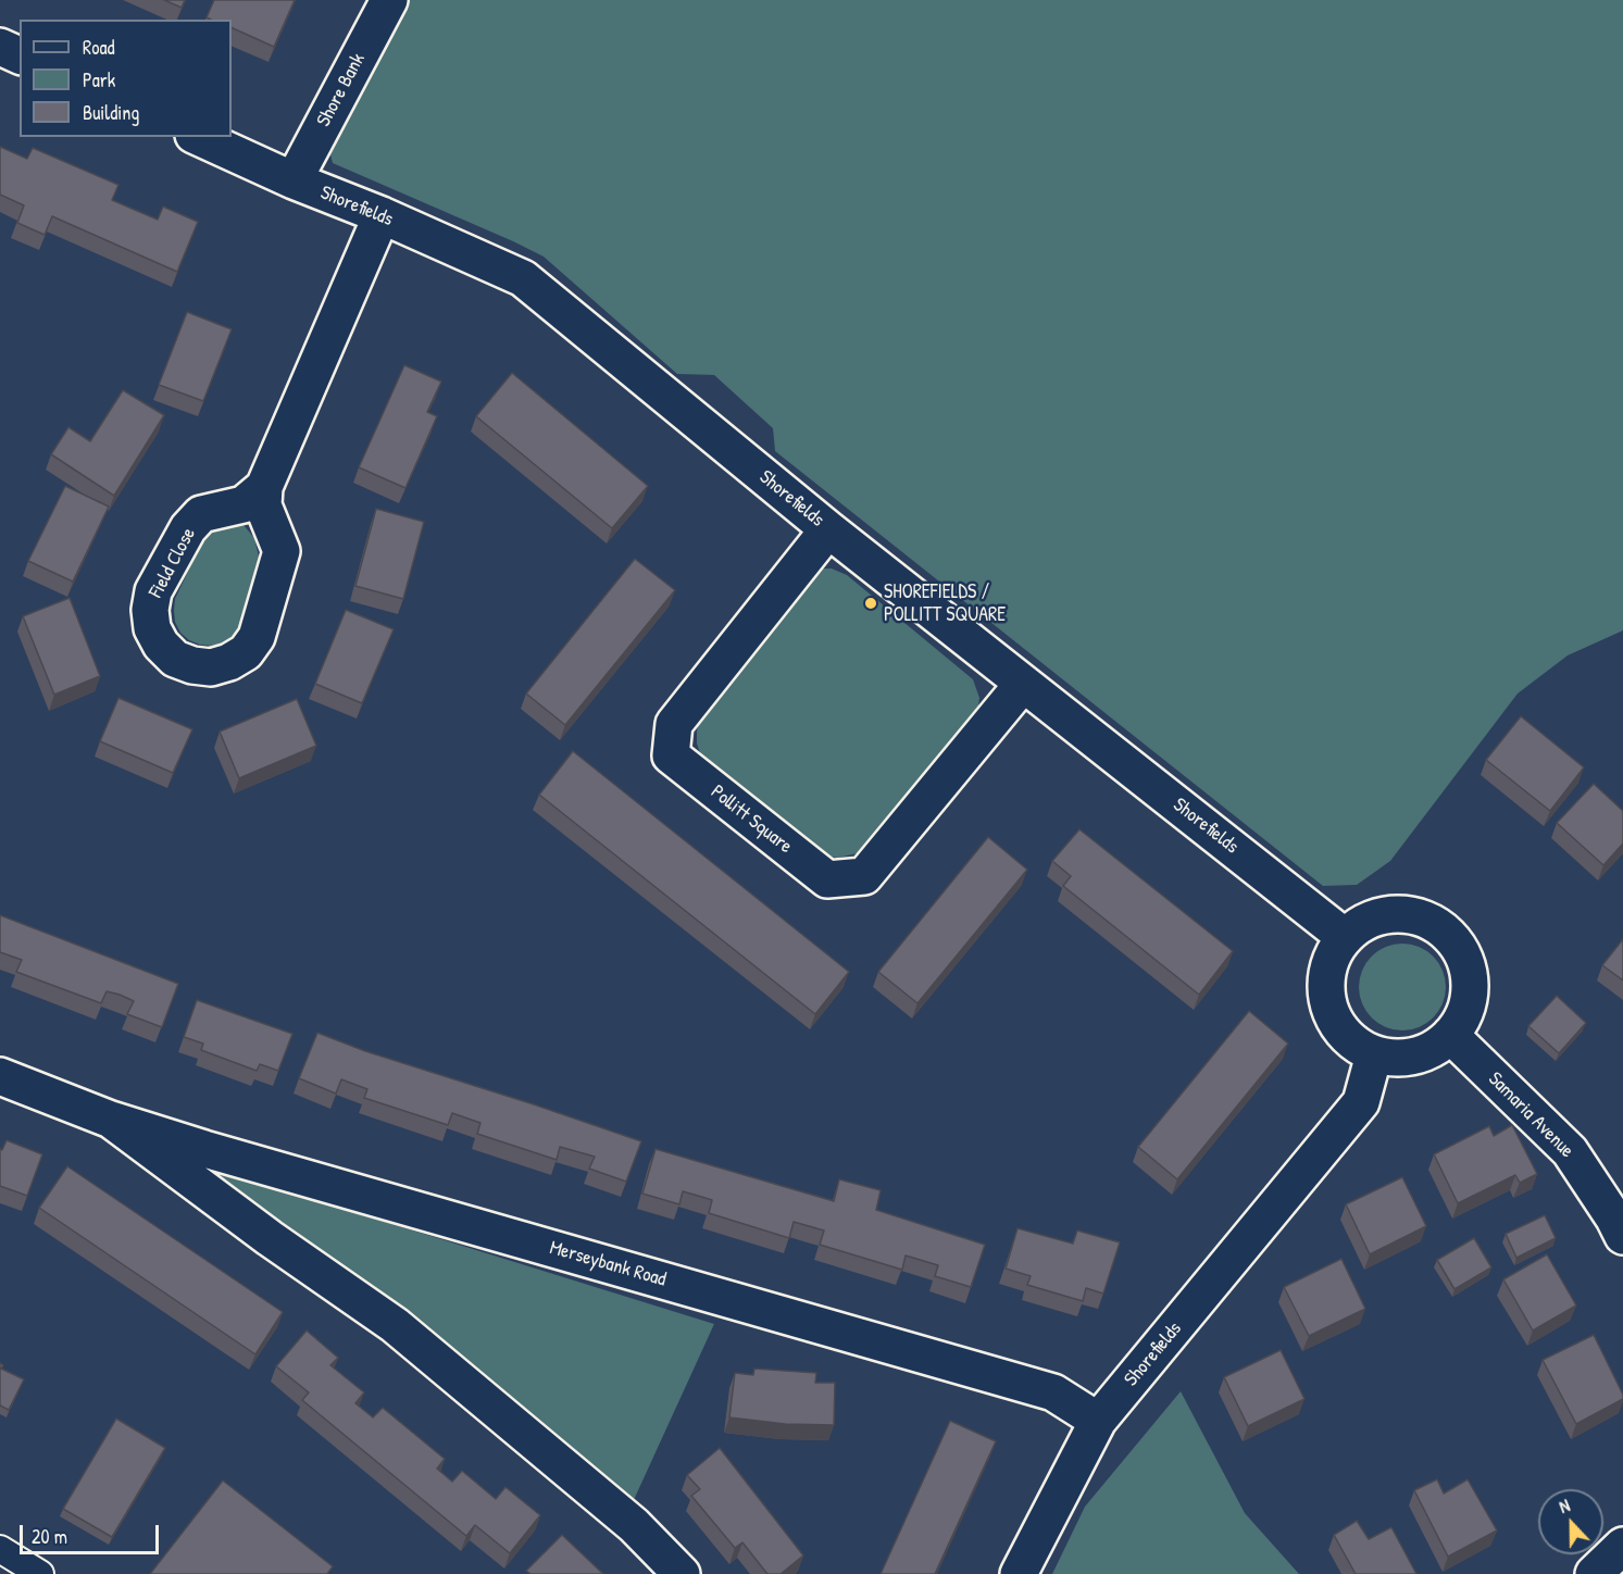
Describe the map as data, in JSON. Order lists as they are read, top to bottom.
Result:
{
  "streets": {
    "street": [
      "Shore Bank",
      "Shorefields",
      "Field Close",
      "Pollitt Square",
      "Samaria Avenue",
      "Merseybank Road"
    ]
  },
  "crossings": [
    ["Shore Bank", "Shorefields"],
    ["Shorefields", "Pollitt Square"],
    ["Shorefields", "Samaria Avenue"],
    ["Shorefields", "Merseybank Road"]
  ],
  "places": ["SHOREFIELDS / POLLITT SQUARE"],
  "legend": ["Road", "Park", "Building"],
  "scale_bar": "20 m",
  "north": "top"
}
